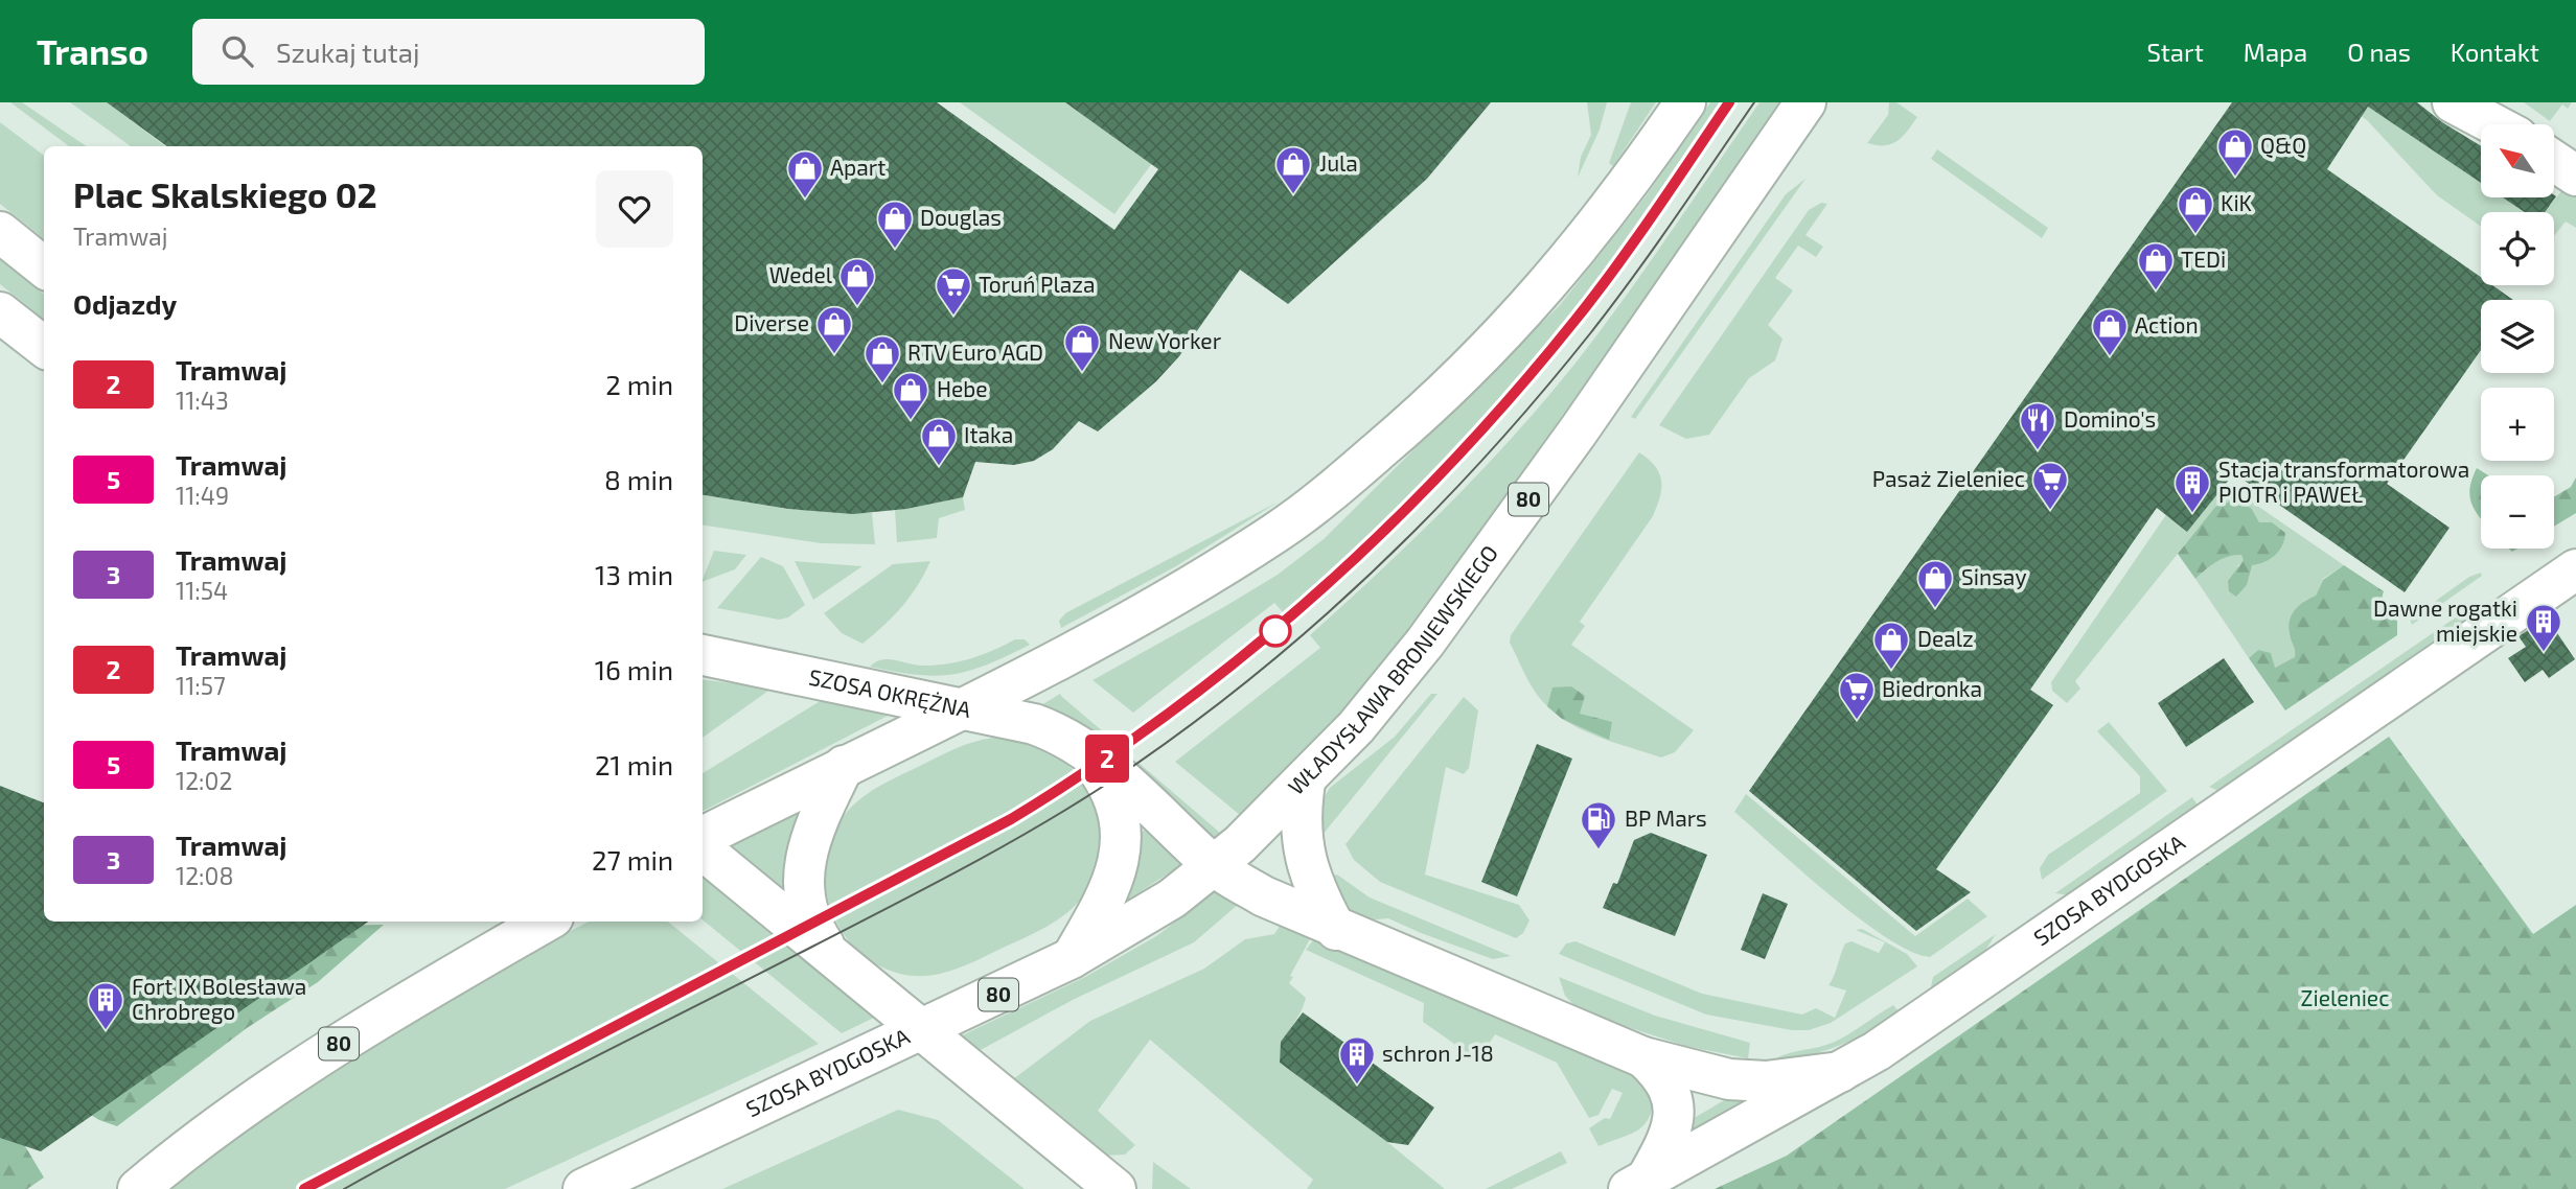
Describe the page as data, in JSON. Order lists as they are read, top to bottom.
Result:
{
  "streets": {
    "street": [
      "80",
      "WŁADYSŁAWA BRONIEWSKIEGO",
      "SZOSA OKRĘŻNA",
      "SZOSA BYDGOSKA"
    ]
  },
  "crossings": [
    ["WŁADYSŁAWA BRONIEWSKIEGO", "SZOSA OKRĘŻNA"],
    ["WŁADYSŁAWA BRONIEWSKIEGO", "SZOSA BYDGOSKA"],
    ["SZOSA OKRĘŻNA", "SZOSA BYDGOSKA"]
  ],
  "parks": ["Zieleniec"],
  "places": {
    "shop": [
      "Q&Q",
      "Jula",
      "Apart",
      "KiK",
      "Douglas",
      "TEDi",
      "Wedel",
      "Diverse",
      "Action",
      "New Yorker",
      "RTV Euro AGD",
      "Hebe",
      "Itaka",
      "Sinsay",
      "Dealz"
    ],
    "supermarket": ["Toruń Plaza", "Pasaż Zieleniec", "Biedronka"],
    "restaurant": ["Domino's"],
    "building": [
      "Stacja transformatorowa PIOTR i PAWEŁ",
      "Dawne rogatki miejskie",
      "Fort IX Bolesława Chrobrego",
      "schron J-18"
    ],
    "fuel station": ["BP Mars"]
  },
  "lines": ["tram line 2"],
  "north": "top left",
  "page": {
    "header": "Transo",
    "search": "Szukaj tutaj",
    "nav": [
      "Start",
      "Mapa",
      "O nas",
      "Kontakt"
    ],
    "on_map": "2",
    "map_buttons": ["+", "−"],
    "heading": [
      ["Plac Skalskiego 02", "Tramwaj"],
      "Odjazdy"
    ],
    "list": [
      {
        "mark": "2",
        "name": "Tramwaj",
        "note": "11:43",
        "value": "2 min"
      },
      {
        "mark": "5",
        "name": "Tramwaj",
        "note": "11:49",
        "value": "8 min"
      },
      {
        "mark": "3",
        "name": "Tramwaj",
        "note": "11:54",
        "value": "13 min"
      },
      {
        "mark": "2",
        "name": "Tramwaj",
        "note": "11:57",
        "value": "16 min"
      },
      {
        "mark": "5",
        "name": "Tramwaj",
        "note": "12:02",
        "value": "21 min"
      },
      {
        "mark": "3",
        "name": "Tramwaj",
        "note": "12:08",
        "value": "27 min"
      }
    ]
  }
}
